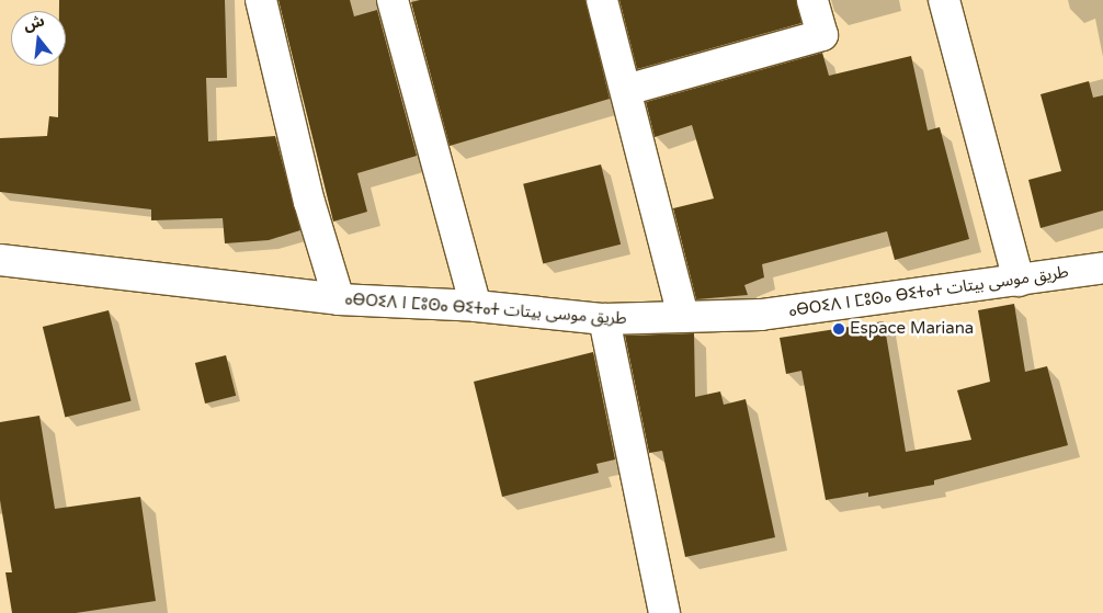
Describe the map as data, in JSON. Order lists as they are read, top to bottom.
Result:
{
  "streets": {
    "street": ["ⴰⴱⵔⵉⴷ ⵏ ⵎⵓⵙⴰ ⴱⵉⵜⴰⵜ طريق موسى بيتات"]
  },
  "places": ["Espace Mariana"],
  "north": "top"
}
